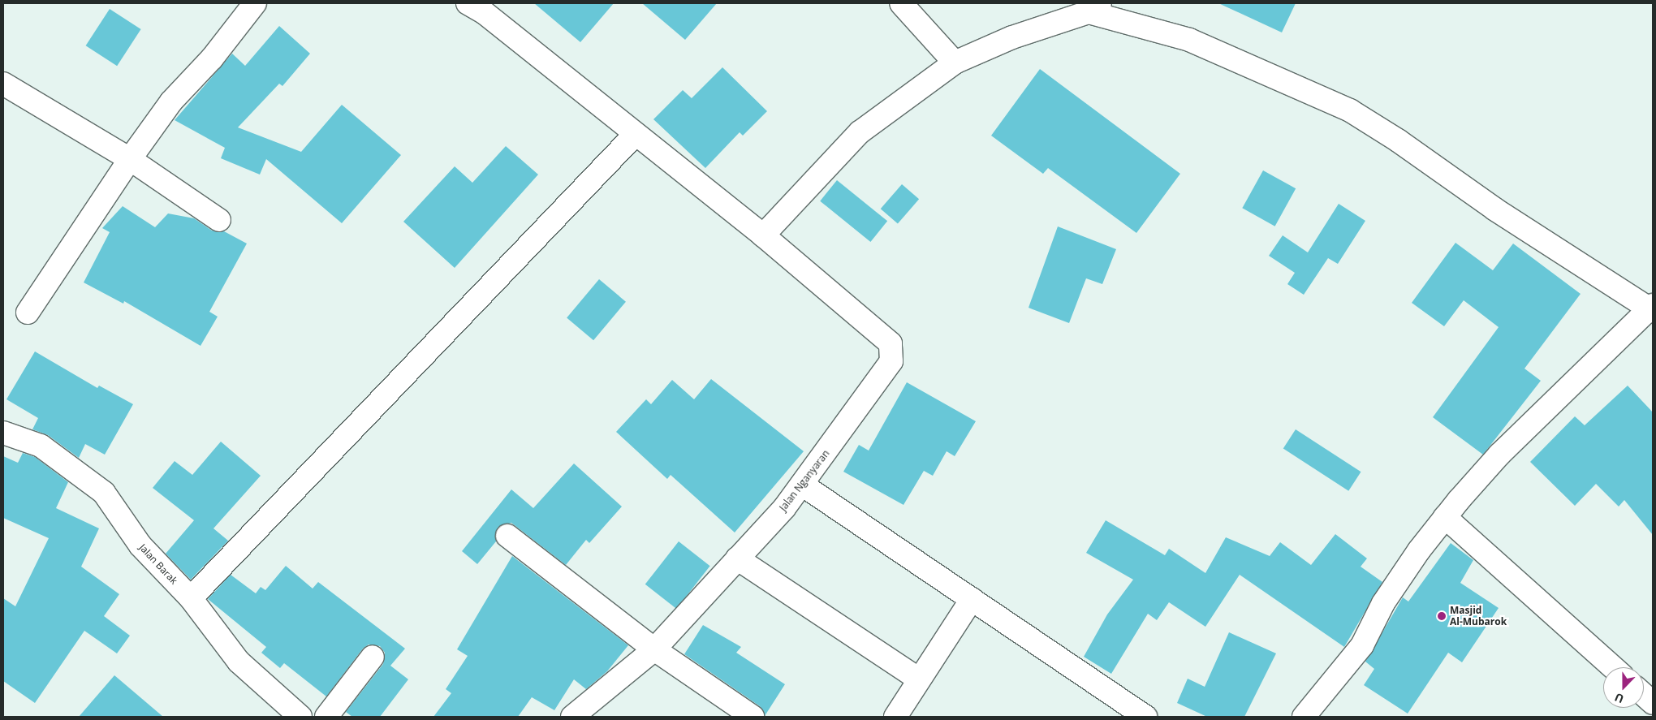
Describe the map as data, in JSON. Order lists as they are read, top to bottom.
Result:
{
  "streets": {
    "street": ["Jalan Nganyaran", "Jalan Barak"]
  },
  "places": ["Masjid Al-Mubarok"],
  "north": "bottom"
}
